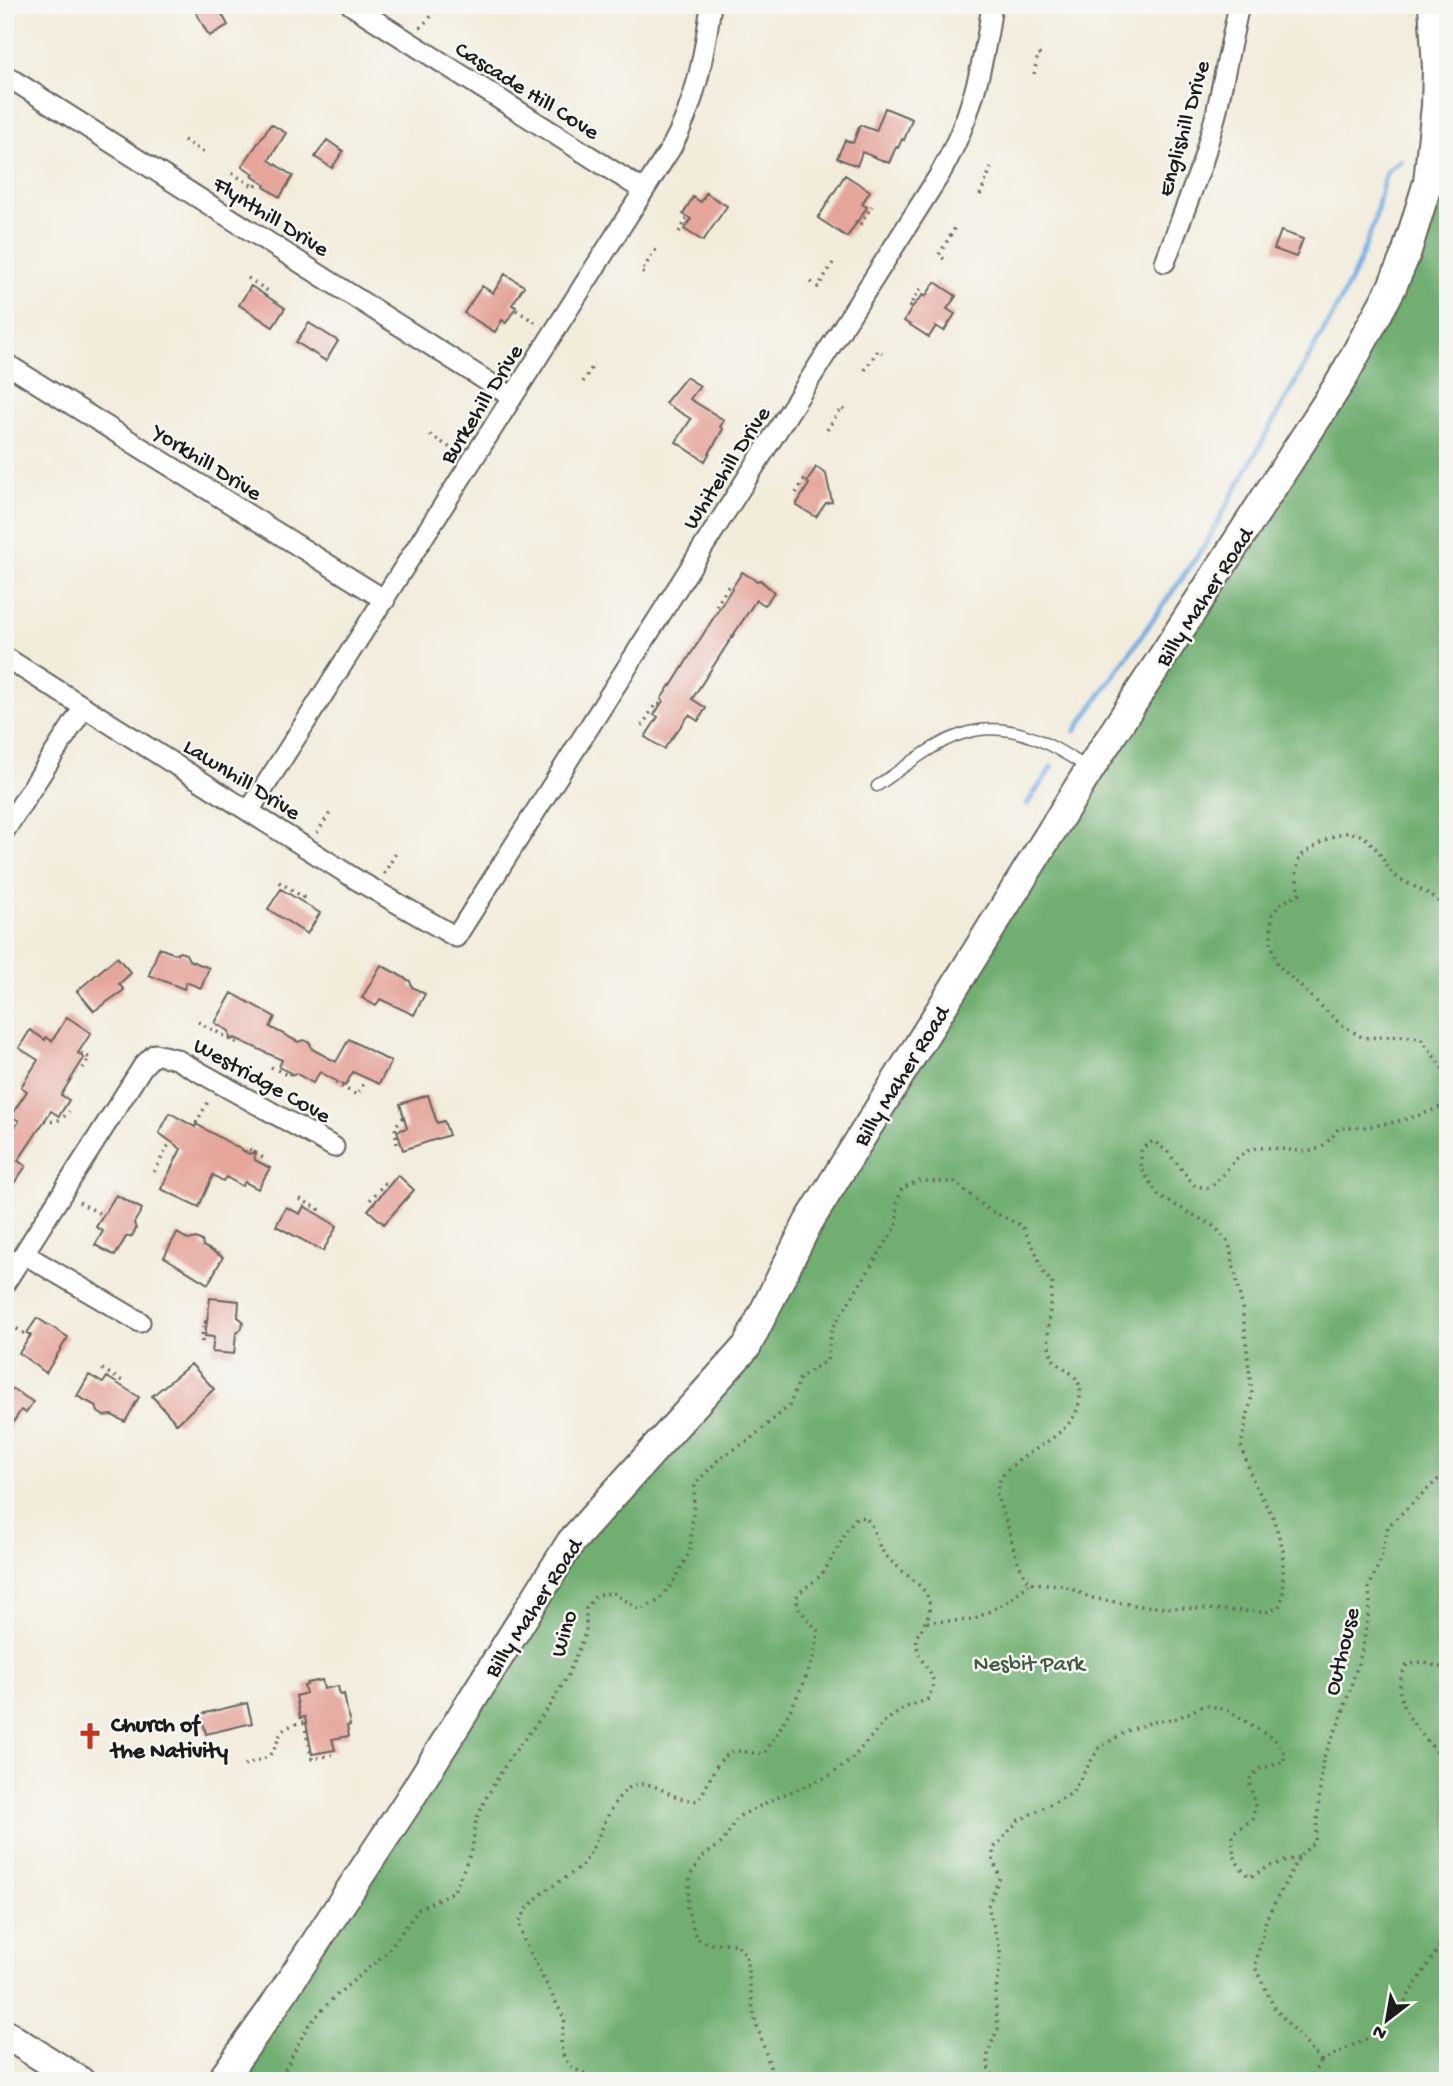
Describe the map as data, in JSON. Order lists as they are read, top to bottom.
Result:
{
  "streets": {
    "main road": ["Billy Maher Road"],
    "street": [
      "Cascade Hill Cove",
      "Englishill Drive",
      "Flynthill Drive",
      "Burkehill Drive",
      "Yorkhill Drive",
      "Whitehill Drive",
      "Lawnhill Drive",
      "Westridge Cove"
    ],
    "path": ["Wino", "Outhouse"]
  },
  "crossings": [
    ["Cascade Hill Cove", "Burkehill Drive"],
    ["Flynthill Drive", "Burkehill Drive"],
    ["Burkehill Drive", "Yorkhill Drive"],
    ["Burkehill Drive", "Lawnhill Drive"],
    ["Whitehill Drive", "Lawnhill Drive"]
  ],
  "parks": ["Nesbit Park"],
  "places": {
    "church": ["Church of the Nativity"]
  },
  "north": "bottom left"
}
